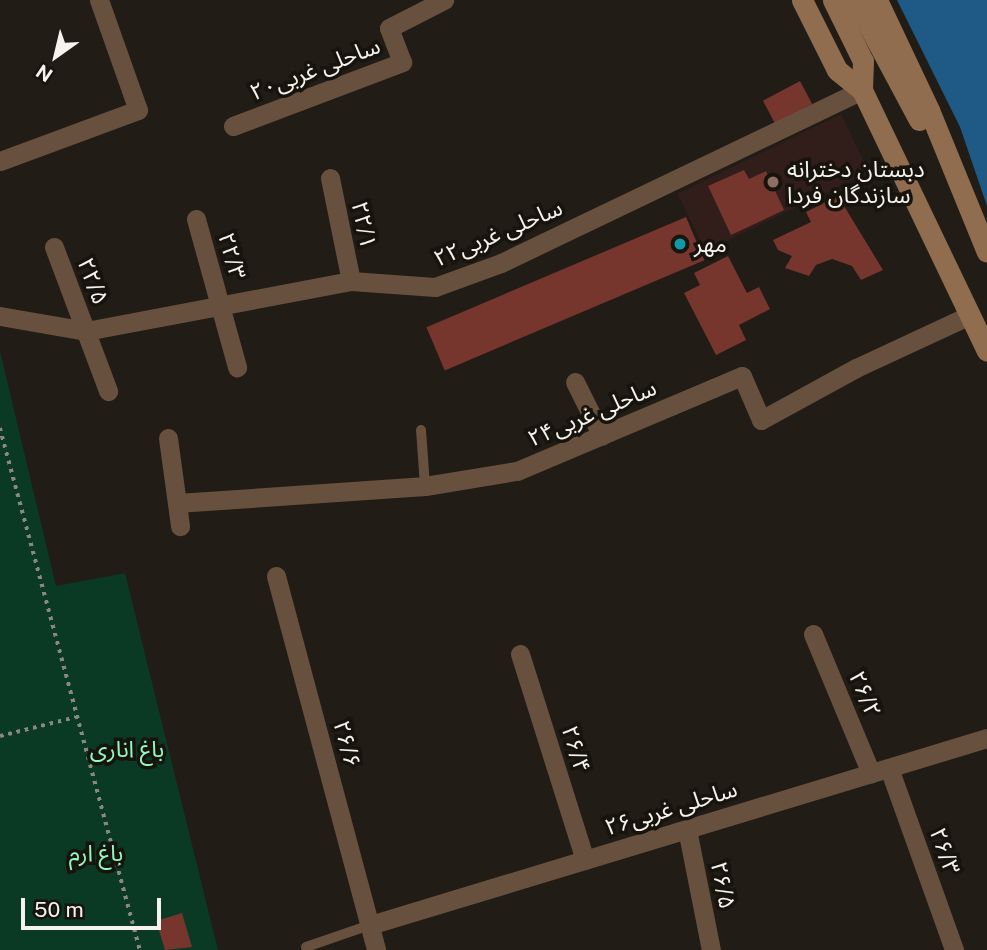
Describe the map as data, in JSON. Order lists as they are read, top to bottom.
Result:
{
  "streets": {
    "street": [
      "ساحلی غربی۲۰",
      "۲۲/۱",
      "ساحلی غربی۲۲",
      "۲۲/۳",
      "۲۲/۵",
      "ساحلی غربی۲۴",
      "۲۶/۲",
      "۲۶/۶",
      "۲۶/۴",
      "ساحلی غربی۲۶",
      "۲۶/۳",
      "۲۶/۵"
    ]
  },
  "crossings": [
    ["۲۲/۱", "ساحلی غربی۲۲"],
    ["ساحلی غربی۲۲", "۲۲/۳"],
    ["ساحلی غربی۲۲", "۲۲/۵"],
    ["۲۶/۲", "ساحلی غربی۲۶"],
    ["۲۶/۲", "۲۶/۳"],
    ["۲۶/۶", "ساحلی غربی۲۶"],
    ["۲۶/۴", "ساحلی غربی۲۶"],
    ["ساحلی غربی۲۶", "۲۶/۳"],
    ["ساحلی غربی۲۶", "۲۶/۵"]
  ],
  "parks": ["باغ اناری", "باغ ارم"],
  "places": ["دبستان دخترانه سازندگان فردا", "مهر"],
  "scale_bar": "50 m",
  "north": "bottom left"
}
